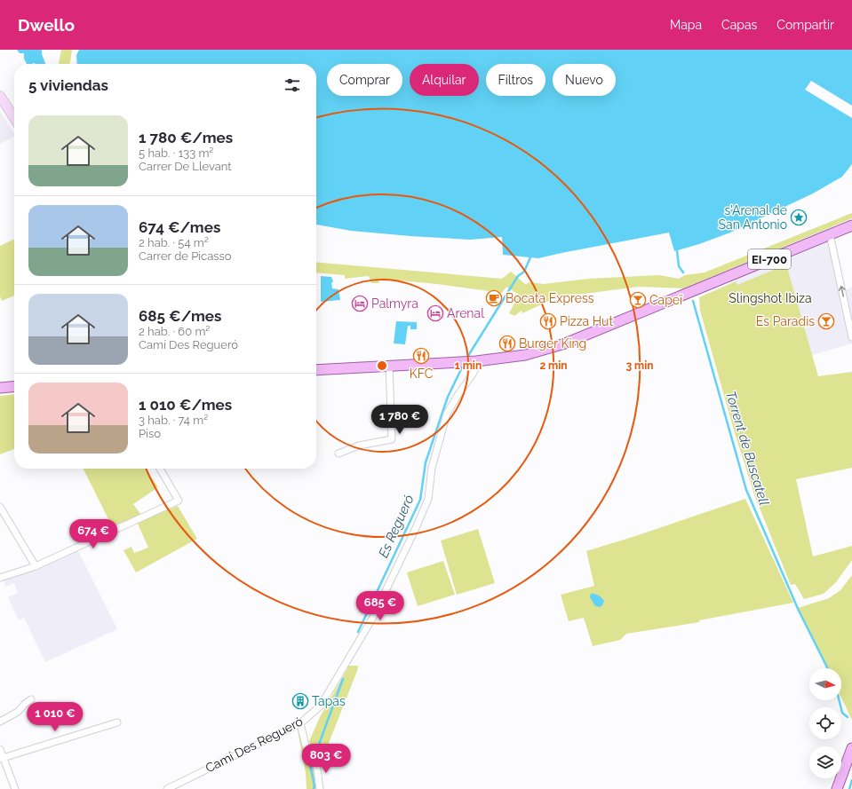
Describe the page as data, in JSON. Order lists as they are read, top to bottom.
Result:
{
  "streets": {
    "main road": ["EI-700"],
    "street": ["Camí Des Regueró"]
  },
  "crossings": [
    ["EI-700", "Camí Des Regueró"]
  ],
  "water": ["Torrent de Buscatell", "Es Regueró"],
  "parks": ["Slingshot Ibiza"],
  "places": {
    "place": ["s'Arenal de San Antonio"],
    "cafe": ["Bocata Express"],
    "bar": ["Capeï", "Es Paradis"],
    "hotel": ["Palmyra", "Arenal"],
    "restaurant": ["Pizza Hut", "Burger King", "KFC"],
    "building": ["Tapas"]
  },
  "north": "right",
  "page": {
    "header": "Dwello",
    "nav": ["Mapa", "Capas", "Compartir"],
    "chip": [
      "Comprar",
      "Alquilar",
      "Filtros",
      "Nuevo"
    ],
    "heading": "5 viviendas",
    "list": [
      {
        "name": "1 780 €/mes",
        "note": "5 hab. · 133 m² · Carrer De Llevant"
      },
      {
        "name": "674 €/mes",
        "note": "2 hab. · 54 m² · Carrer de Picasso"
      },
      {
        "name": "685 €/mes",
        "note": "2 hab. · 60 m² · Camí Des Regueró"
      },
      {
        "name": "1 010 €/mes",
        "note": "3 hab. · 74 m² · Piso"
      }
    ],
    "price": [
      "1 780 €",
      "674 €",
      "685 €",
      "1 010 €",
      "803 €"
    ]
  },
  "rings": ["1 min", "2 min", "3 min"]
}
